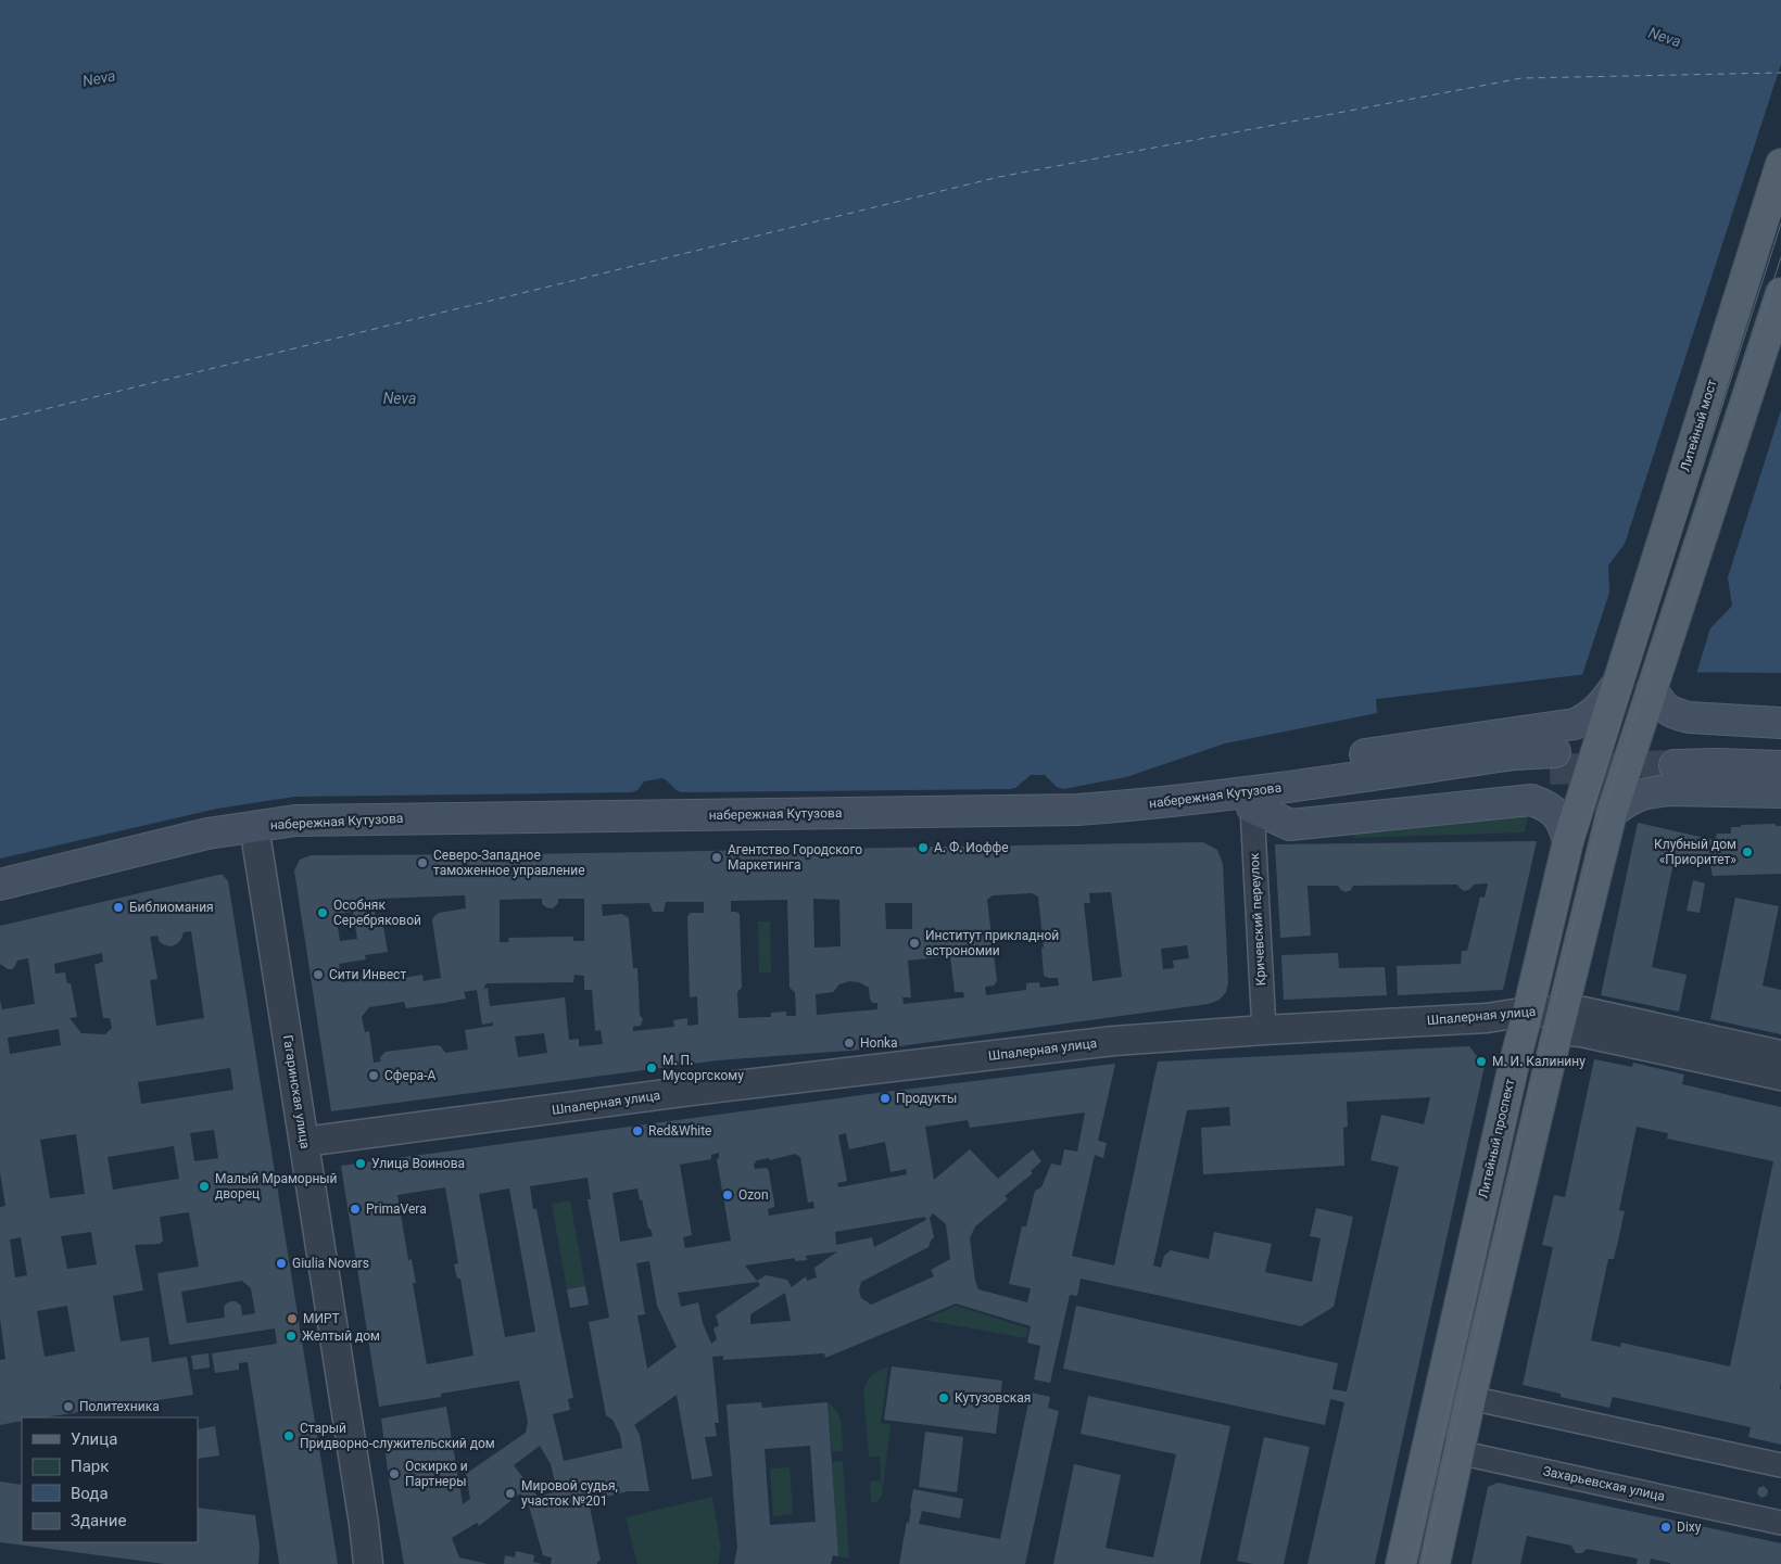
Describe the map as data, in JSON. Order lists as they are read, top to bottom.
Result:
{
  "streets": {
    "main road": ["Литейный мост", "набережная Кутузова", "Литейный проспект"],
    "street": [
      "Кричевский переулок",
      "Шпалерная улица",
      "Гагаринская улица",
      "Захарьевская улица"
    ]
  },
  "crossings": [
    ["Литейный мост", "Литейный проспект"],
    ["набережная Кутузова", "Кричевский переулок"],
    ["набережная Кутузова", "Гагаринская улица"],
    ["Кричевский переулок", "Шпалерная улица"],
    ["Шпалерная улица", "Гагаринская улица"],
    ["Шпалерная улица", "Литейный проспект"],
    ["Литейный проспект", "Захарьевская улица"]
  ],
  "water": ["Neva"],
  "places": [
    "А. Ф. Иоффе",
    "Клубный дом «Приоритет»",
    "Агентство Городского Маркетинга",
    "Северо-Западное таможенное управление",
    "Библиомания",
    "Особняк Серебряковой",
    "Институт прикладной астрономии",
    "Сити Инвест",
    "Honka",
    "М. И. Калинину",
    "М. П. Мусоргскому",
    "Сфера-A",
    "Продукты",
    "Red&White",
    "Улица Воинова",
    "Малый Мраморный дворец",
    "Ozon",
    "PrimaVera",
    "Giulia Novars",
    "МИРТ",
    "Желтый дом",
    "Кутузовская",
    "Политехника",
    "Старый Придворно-служительский дом",
    "Оскирко и Партнеры",
    "Мировой судья, участок №201",
    "Dixy"
  ],
  "legend": [
    "Улица",
    "Парк",
    "Вода",
    "Здание"
  ]
}
